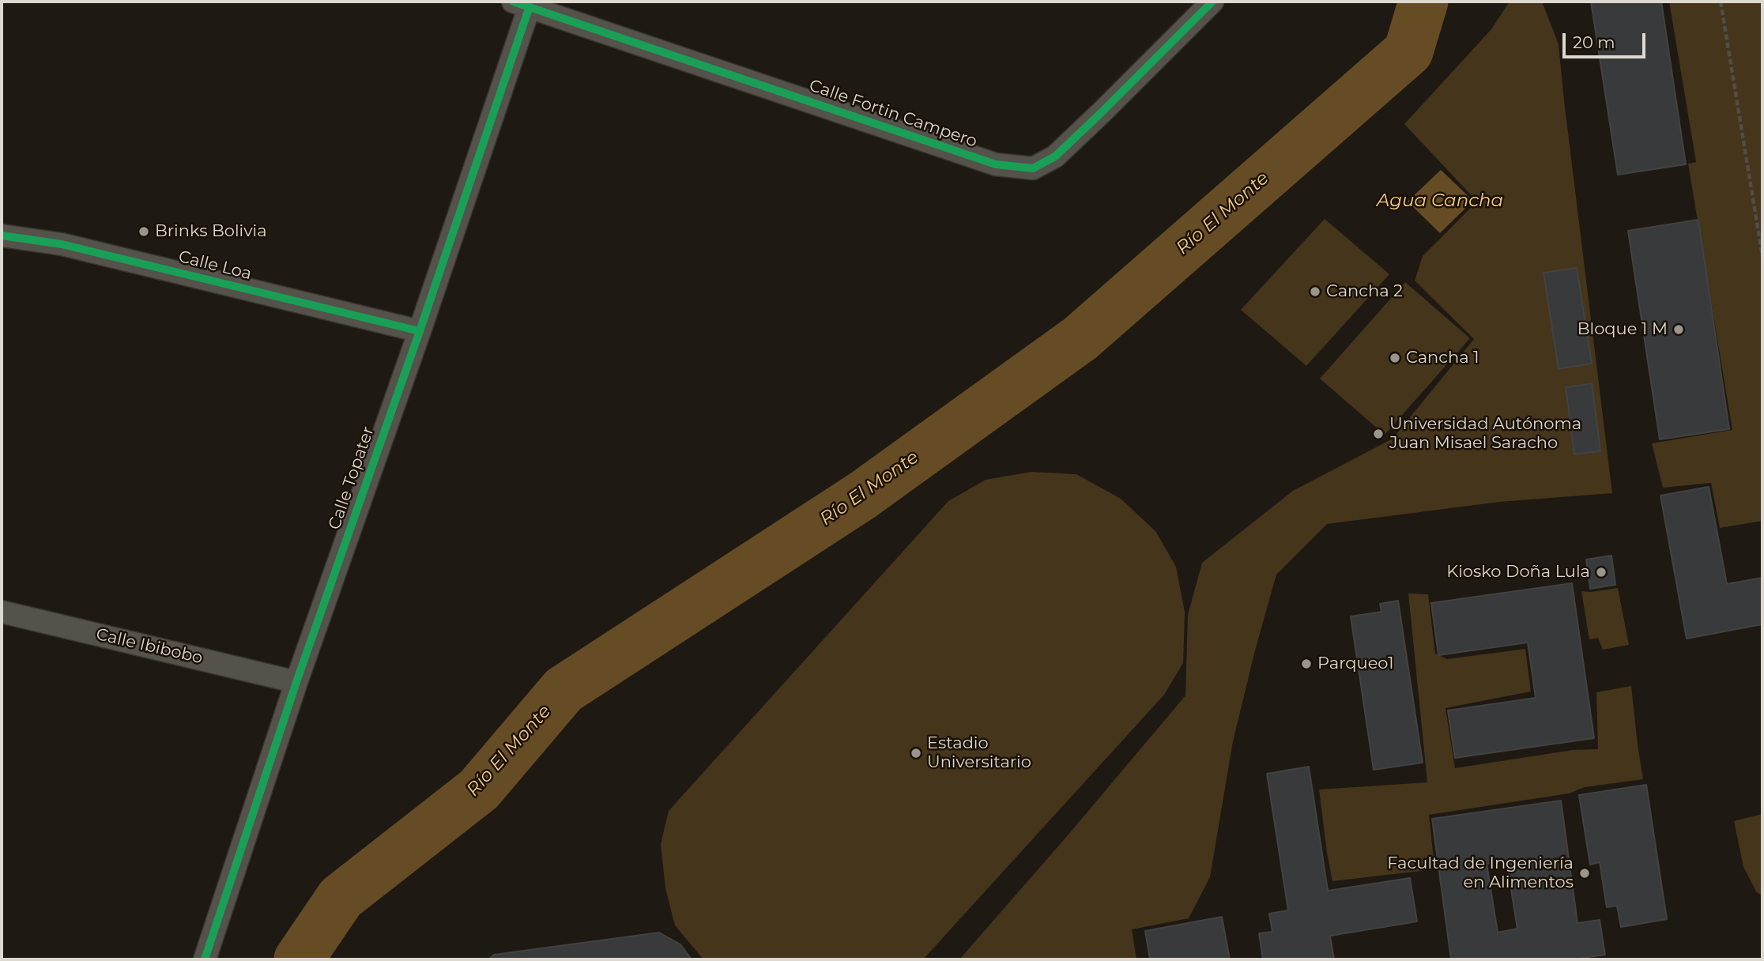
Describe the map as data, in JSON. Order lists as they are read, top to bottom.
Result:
{
  "streets": {
    "street": [
      "Calle Fortin Campero",
      "Calle Loa",
      "Calle Topater",
      "Calle Ibibobo"
    ]
  },
  "crossings": [
    ["Calle Fortin Campero", "Calle Topater"],
    ["Calle Loa", "Calle Topater"],
    ["Calle Topater", "Calle Ibibobo"]
  ],
  "water": ["Agua Cancha", "Río El Monte"],
  "places": [
    "Brinks Bolivia",
    "Cancha 2",
    "Bloque 1 M",
    "Cancha 1",
    "Universidad Autónoma Juan Misael Saracho",
    "Kiosko Doña Lula",
    "Parqueo1",
    "Estadio Universitario",
    "Facultad de Ingeniería en Alimentos"
  ],
  "scale_bar": "20 m"
}
